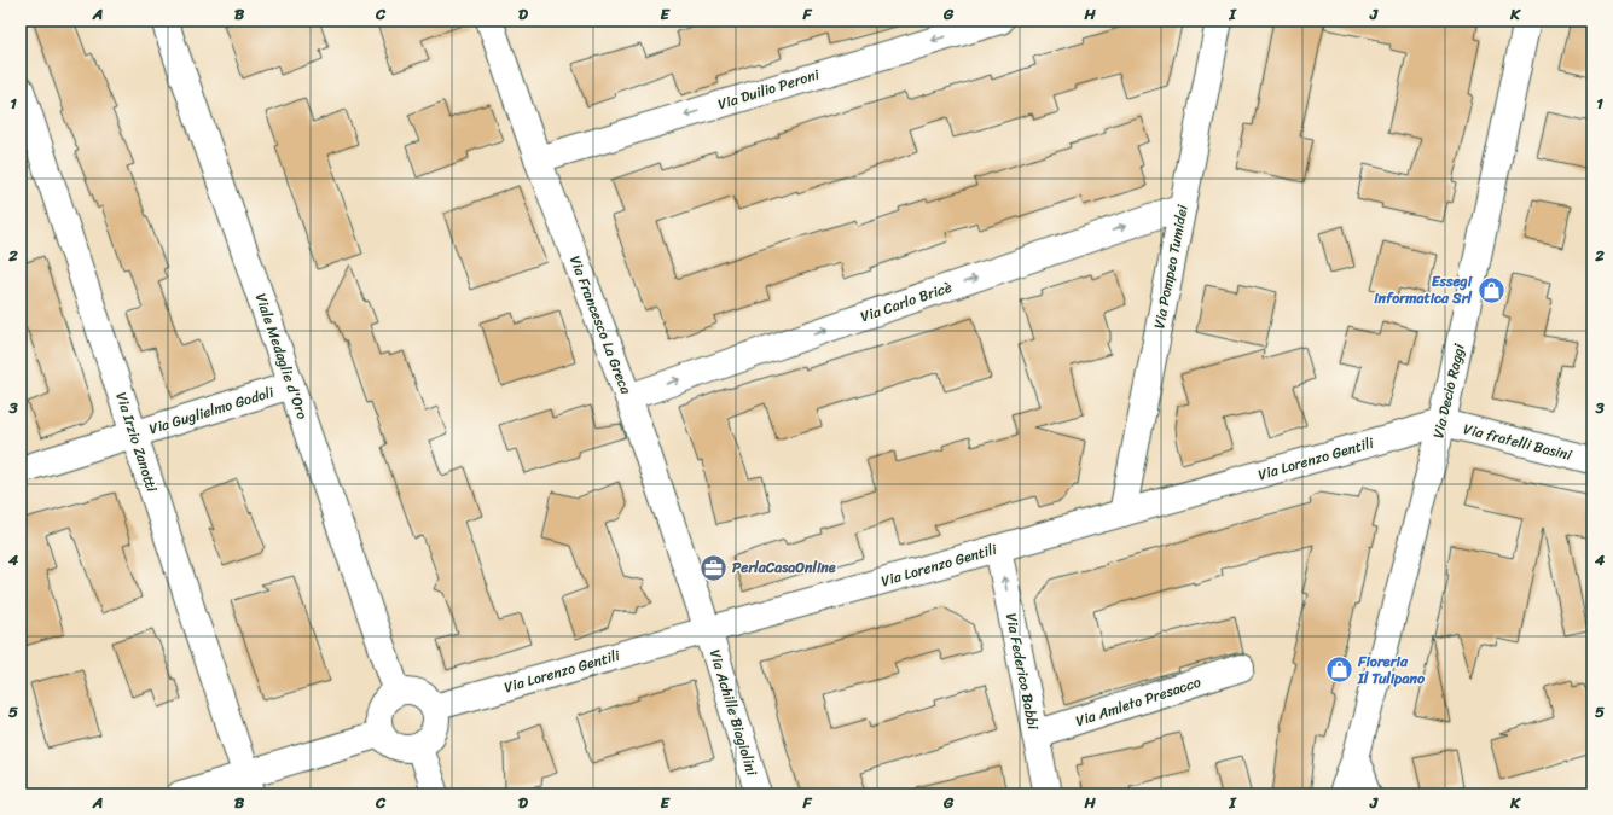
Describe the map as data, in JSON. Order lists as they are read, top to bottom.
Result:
{
  "streets": {
    "street": [
      "Via Duilio Peroni",
      "Via Pompeo Tumidei",
      "Via Carlo Bricè",
      "Via Francesco La Greca",
      "Viale Medaglie d'Oro",
      "Via Decio Raggi",
      "Via Guglielmo Godoli",
      "Via Irzio Zanotti",
      "Via fratelli Basini",
      "Via Lorenzo Gentili",
      "Via Federico Babbi",
      "Via Amleto Presacco",
      "Via Achille Biagiolini"
    ]
  },
  "crossings": [
    ["Via Duilio Peroni", "Via Francesco La Greca"],
    ["Via Pompeo Tumidei", "Via Carlo Bricè"],
    ["Via Pompeo Tumidei", "Via Lorenzo Gentili"],
    ["Via Carlo Bricè", "Via Francesco La Greca"],
    ["Via Francesco La Greca", "Via Lorenzo Gentili"],
    ["Via Francesco La Greca", "Via Achille Biagiolini"],
    ["Viale Medaglie d'Oro", "Via Guglielmo Godoli"],
    ["Viale Medaglie d'Oro", "Via Lorenzo Gentili"],
    ["Via Decio Raggi", "Via fratelli Basini"],
    ["Via Decio Raggi", "Via Lorenzo Gentili"],
    ["Via Guglielmo Godoli", "Via Irzio Zanotti"],
    ["Via fratelli Basini", "Via Lorenzo Gentili"],
    ["Via Lorenzo Gentili", "Via Federico Babbi"],
    ["Via Lorenzo Gentili", "Via Achille Biagiolini"],
    ["Via Federico Babbi", "Via Amleto Presacco"]
  ],
  "one_way": ["Via Duilio Peroni", "Via Carlo Bricè", "Via Federico Babbi"],
  "places": {
    "shop": ["Essegi informatica Srl", "Fioreria Il Tulipano"],
    "office": ["PerlaCasaOnline"]
  },
  "grid": {
    "columns": [
      "A",
      "B",
      "C",
      "D",
      "E",
      "F",
      "G",
      "H",
      "I",
      "J",
      "K"
    ],
    "rows": [
      "1",
      "2",
      "3",
      "4",
      "5"
    ]
  }
}
